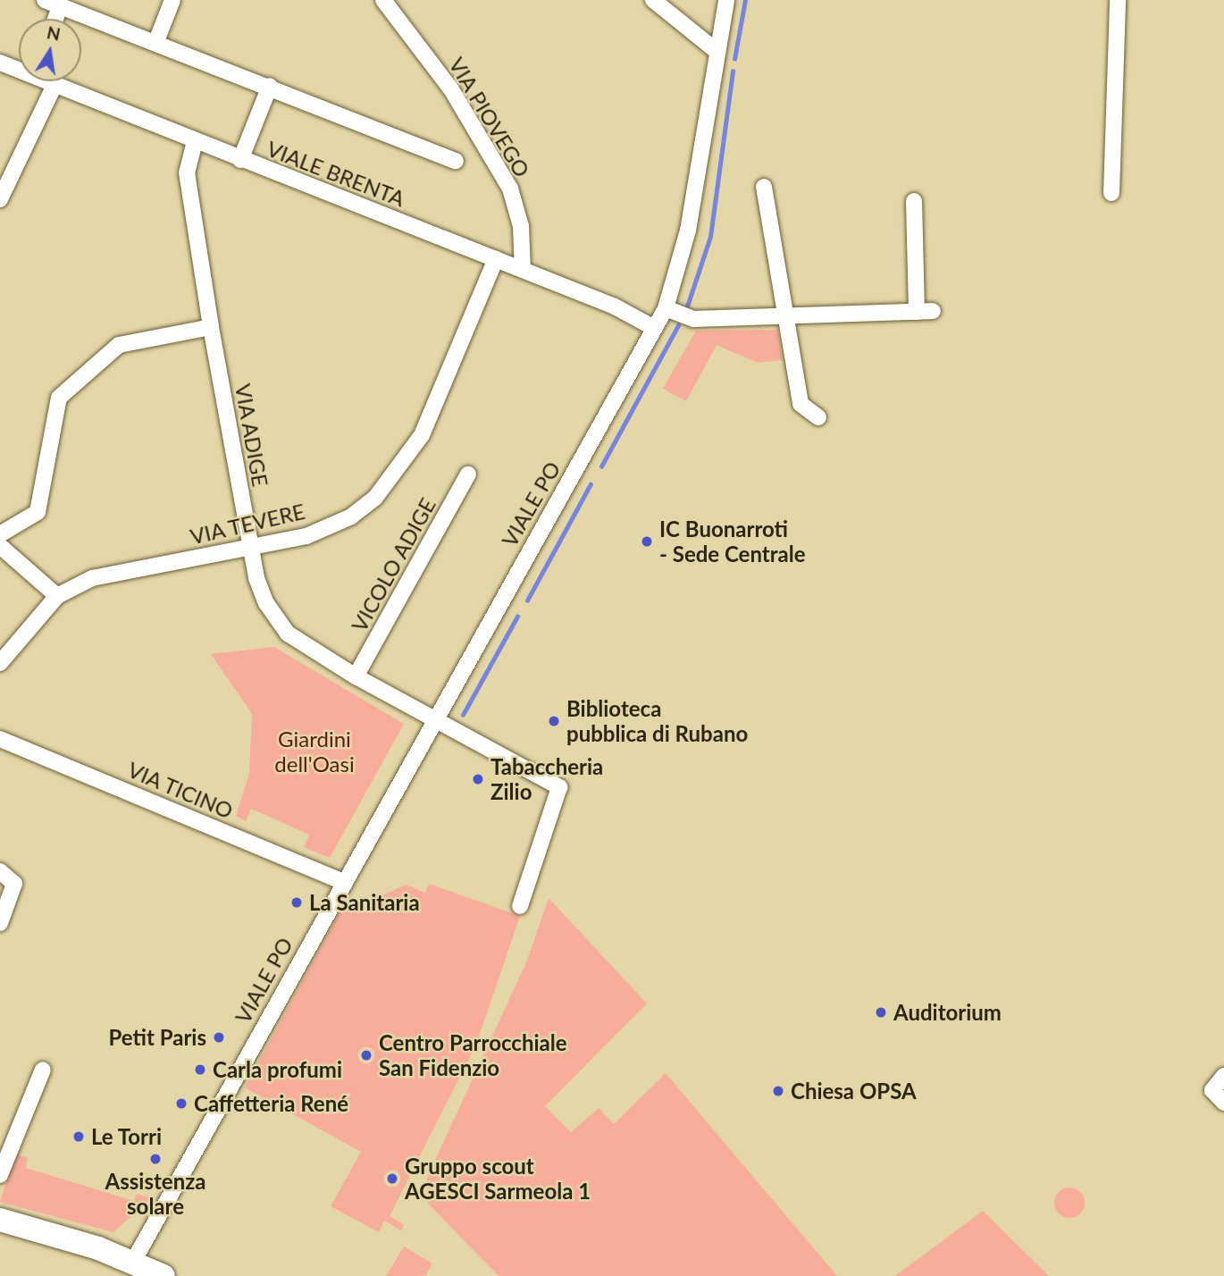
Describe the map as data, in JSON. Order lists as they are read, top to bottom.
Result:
{
  "streets": {
    "street": [
      "VIA PIOVEGO",
      "VIALE BRENTA",
      "VIA ADIGE",
      "VIALE PO",
      "VIA TEVERE",
      "VICOLO ADIGE",
      "VIA TICINO"
    ]
  },
  "crossings": [
    ["VIA PIOVEGO", "VIALE BRENTA"],
    ["VIALE BRENTA", "VIA ADIGE"],
    ["VIALE BRENTA", "VIALE PO"],
    ["VIALE BRENTA", "VIA TEVERE"],
    ["VIA ADIGE", "VIALE PO"],
    ["VIA ADIGE", "VIA TEVERE"],
    ["VIA ADIGE", "VICOLO ADIGE"],
    ["VIALE PO", "VIA TICINO"]
  ],
  "parks": ["Giardini dell'Oasi"],
  "places": [
    "IC Buonarroti - Sede Centrale",
    "Biblioteca pubblica di Rubano",
    "Tabaccheria Zilio",
    "La Sanitaria",
    "Auditorium",
    "Petit Paris",
    "Centro Parrocchiale San Fidenzio",
    "Carla profumi",
    "Chiesa OPSA",
    "Caffetteria René",
    "Le Torri",
    "Assistenza solare",
    "Gruppo scout AGESCI Sarmeola 1"
  ],
  "north": "top"
}
